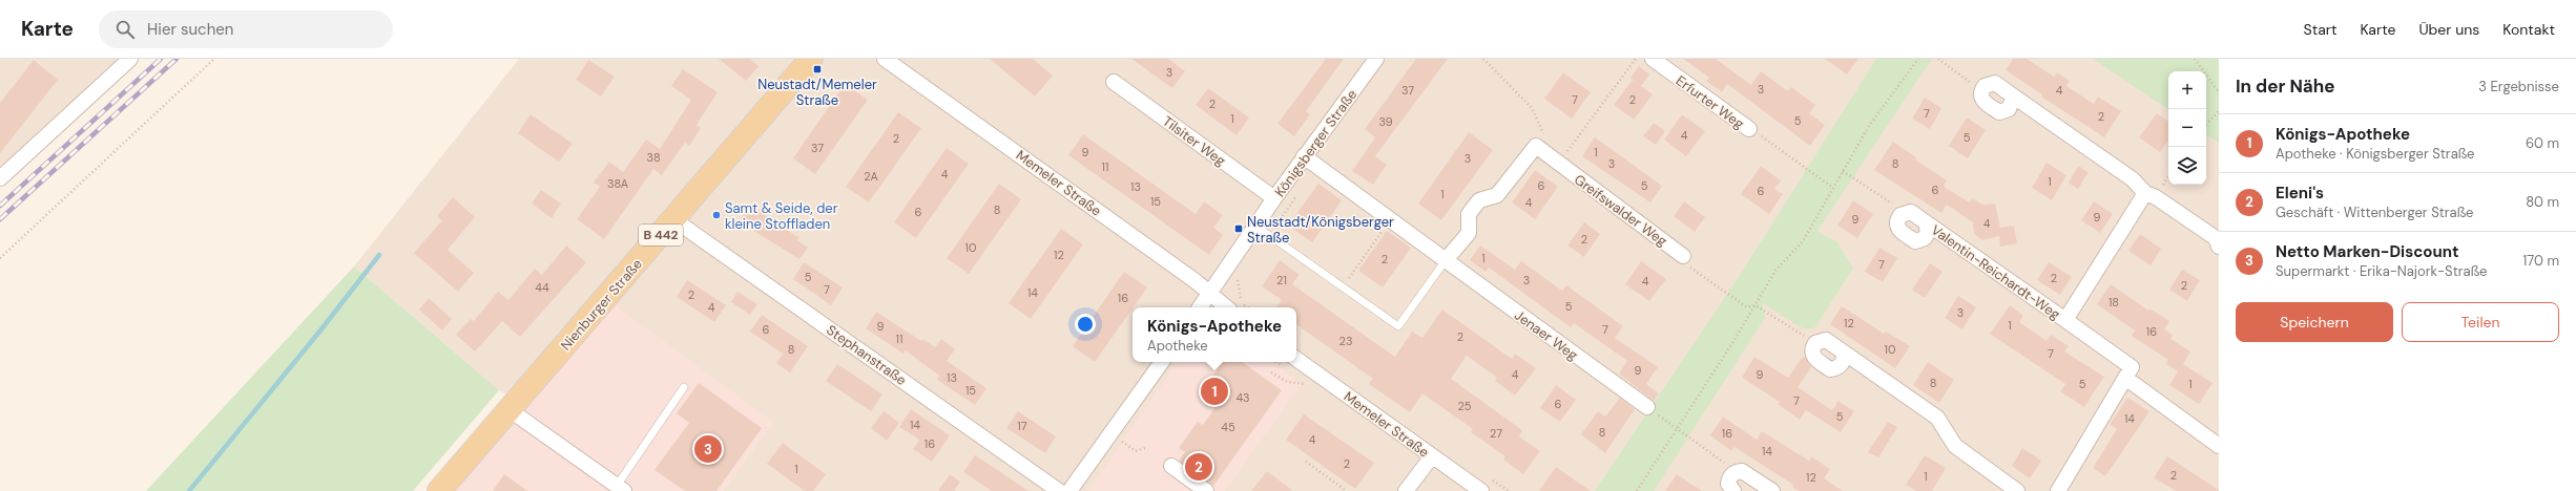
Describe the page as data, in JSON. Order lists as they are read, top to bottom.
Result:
{
  "streets": {
    "main road": ["B 442", "Nienburger Straße"],
    "street": [
      "Erfurter Weg",
      "Tilsiter Weg",
      "Königsberger Straße",
      "Memeler Straße",
      "Greifswalder Weg",
      "Valentin-Reichardt-Weg",
      "Jenaer Weg",
      "Stephanstraße"
    ]
  },
  "crossings": [
    ["Tilsiter Weg", "Königsberger Straße"],
    ["Königsberger Straße", "Memeler Straße"],
    ["Königsberger Straße", "Jenaer Weg"],
    ["Greifswalder Weg", "Jenaer Weg"],
    ["Nienburger Straße", "Stephanstraße"]
  ],
  "places": {
    "transit": ["Neustadt/Memeler Straße", "Neustadt/Königsberger Straße"],
    "other": ["Samt & Seide, der kleine Stoffladen"]
  },
  "house_numbers": [
    "3",
    "3",
    "37",
    "4",
    "7",
    "2",
    "2",
    "7",
    "2",
    "1",
    "5",
    "39",
    "4",
    "5",
    "2",
    "37",
    "9",
    "1",
    "38",
    "3",
    "3",
    "8",
    "11",
    "4",
    "2A",
    "1",
    "38A",
    "6",
    "5",
    "13",
    "6",
    "6",
    "1",
    "15",
    "4",
    "8",
    "6",
    "9",
    "9",
    "4",
    "2",
    "10",
    "12",
    "1",
    "2",
    "7",
    "5",
    "2",
    "21",
    "3",
    "4",
    "2",
    "44",
    "7",
    "14",
    "2",
    "16",
    "18",
    "5",
    "4",
    "3",
    "12",
    "1",
    "9",
    "6",
    "7",
    "16",
    "2",
    "11",
    "23",
    "8",
    "10",
    "7",
    "9",
    "4",
    "9",
    "13",
    "8",
    "5",
    "1",
    "15",
    "43",
    "7",
    "6",
    "25",
    "5",
    "14",
    "14",
    "17",
    "45",
    "8",
    "27",
    "16",
    "4",
    "16",
    "14",
    "2",
    "1",
    "2",
    "1",
    "12"
  ],
  "page": {
    "header": "Karte",
    "search": "Hier suchen",
    "nav": [
      "Start",
      "Karte",
      "Über uns",
      "Kontakt"
    ],
    "heading": ["In der Nähe", "3 Ergebnisse"],
    "map_buttons": ["+", "−"],
    "list": [
      {
        "mark": "1",
        "name": "Königs-Apotheke",
        "note": "Apotheke · Königsberger Straße",
        "value": "60 m"
      },
      {
        "mark": "2",
        "name": "Eleni's",
        "note": "Geschäft · Wittenberger Straße",
        "value": "80 m"
      },
      {
        "mark": "3",
        "name": "Netto Marken-Discount",
        "note": "Supermarkt · Erika-Najork-Straße",
        "value": "170 m"
      }
    ],
    "buttons": ["Speichern", "Teilen"],
    "popup": ["Königs-Apotheke", "Apotheke"],
    "pins": ["1", "3", "2"]
  }
}
